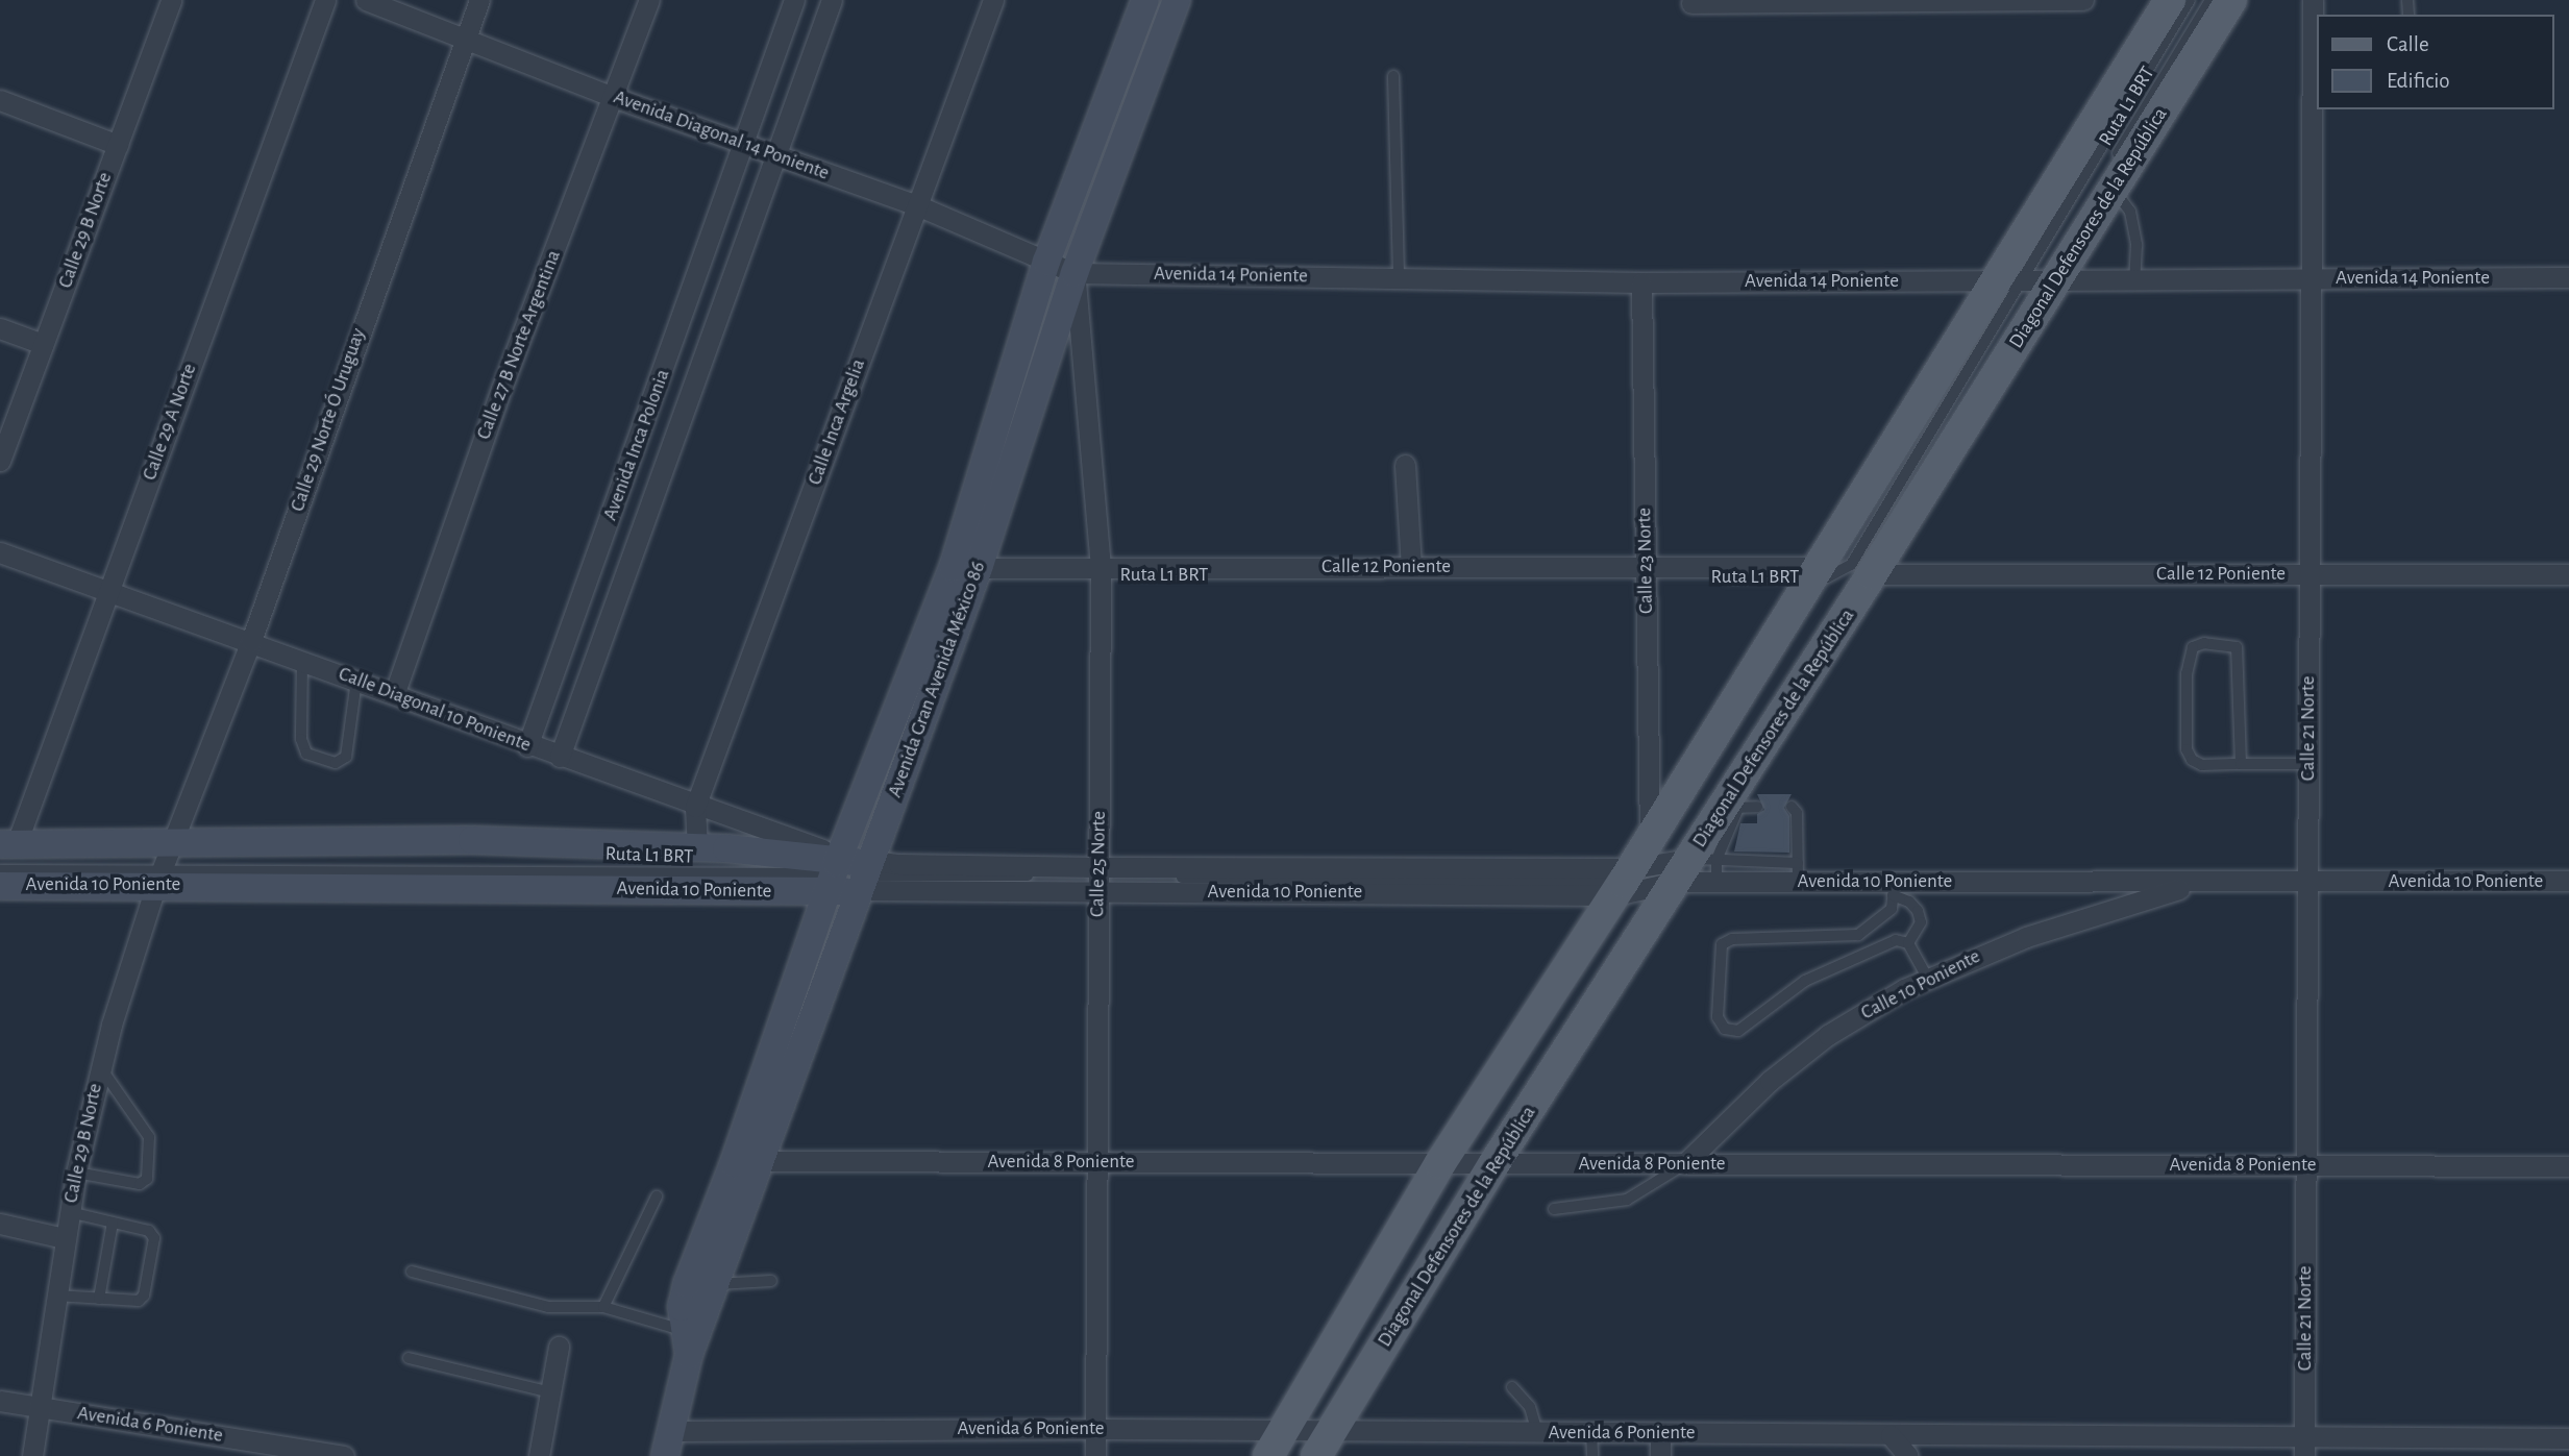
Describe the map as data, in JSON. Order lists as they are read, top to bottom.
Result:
{
  "streets": {
    "main road": ["Diagonal Defensores de la República"],
    "street": [
      "Avenida Diagonal 14 Poniente",
      "Calle 29 B Norte",
      "Avenida 14 Poniente",
      "Calle 27 B Norte Argentina",
      "Calle 29 Norte Ó Uruguay",
      "Calle 29 A Norte",
      "Calle Inca Argelia",
      "Avenida Inca Polonia",
      "Calle 23 Norte",
      "Calle 12 Poniente",
      "Avenida Gran Avenida México 86",
      "Calle Diagonal 10 Poniente",
      "Calle 21 Norte",
      "Calle 25 Norte",
      "Avenida 10 Poniente",
      "Calle 10 Poniente",
      "Avenida 8 Poniente",
      "Avenida 6 Poniente"
    ],
    "lane": ["Ruta L1 BRT"]
  },
  "crossings": [
    ["Ruta L1 BRT", "Diagonal Defensores de la República"],
    ["Ruta L1 BRT", "Avenida 14 Poniente"],
    ["Ruta L1 BRT", "Calle 23 Norte"],
    ["Ruta L1 BRT", "Calle 12 Poniente"],
    ["Ruta L1 BRT", "Calle 25 Norte"],
    ["Ruta L1 BRT", "Avenida 10 Poniente"],
    ["Avenida Diagonal 14 Poniente", "Avenida 14 Poniente"],
    ["Avenida Diagonal 14 Poniente", "Calle 27 B Norte Argentina"],
    ["Avenida Diagonal 14 Poniente", "Calle 29 Norte Ó Uruguay"],
    ["Avenida Diagonal 14 Poniente", "Calle Inca Argelia"],
    ["Avenida Diagonal 14 Poniente", "Avenida Inca Polonia"],
    ["Avenida Diagonal 14 Poniente", "Avenida Gran Avenida México 86"],
    ["Avenida Diagonal 14 Poniente", "Calle 25 Norte"],
    ["Diagonal Defensores de la República", "Avenida 14 Poniente"],
    ["Diagonal Defensores de la República", "Calle 23 Norte"],
    ["Diagonal Defensores de la República", "Calle 12 Poniente"],
    ["Diagonal Defensores de la República", "Avenida 10 Poniente"],
    ["Diagonal Defensores de la República", "Avenida 8 Poniente"],
    ["Diagonal Defensores de la República", "Avenida 6 Poniente"],
    ["Calle 29 B Norte", "Calle 29 Norte Ó Uruguay"],
    ["Calle 29 B Norte", "Avenida 10 Poniente"],
    ["Calle 29 B Norte", "Avenida 6 Poniente"],
    ["Avenida 14 Poniente", "Calle 23 Norte"],
    ["Avenida 14 Poniente", "Avenida Gran Avenida México 86"],
    ["Avenida 14 Poniente", "Calle 21 Norte"],
    ["Avenida 14 Poniente", "Calle 25 Norte"],
    ["Calle 27 B Norte Argentina", "Calle Diagonal 10 Poniente"],
    ["Calle 29 Norte Ó Uruguay", "Calle Diagonal 10 Poniente"],
    ["Calle 29 Norte Ó Uruguay", "Avenida 10 Poniente"],
    ["Calle 29 A Norte", "Calle Diagonal 10 Poniente"],
    ["Calle 29 A Norte", "Avenida 10 Poniente"],
    ["Calle Inca Argelia", "Calle Diagonal 10 Poniente"],
    ["Calle Inca Argelia", "Avenida 10 Poniente"],
    ["Avenida Inca Polonia", "Calle Diagonal 10 Poniente"],
    ["Calle 23 Norte", "Calle 12 Poniente"],
    ["Calle 12 Poniente", "Avenida Gran Avenida México 86"],
    ["Calle 12 Poniente", "Calle 21 Norte"],
    ["Calle 12 Poniente", "Calle 25 Norte"],
    ["Avenida Gran Avenida México 86", "Calle Diagonal 10 Poniente"],
    ["Avenida Gran Avenida México 86", "Calle 25 Norte"],
    ["Avenida Gran Avenida México 86", "Avenida 10 Poniente"],
    ["Avenida Gran Avenida México 86", "Avenida 8 Poniente"],
    ["Avenida Gran Avenida México 86", "Avenida 6 Poniente"],
    ["Calle Diagonal 10 Poniente", "Avenida 10 Poniente"],
    ["Calle 21 Norte", "Avenida 10 Poniente"],
    ["Calle 21 Norte", "Avenida 8 Poniente"],
    ["Calle 21 Norte", "Avenida 6 Poniente"],
    ["Calle 25 Norte", "Avenida 10 Poniente"],
    ["Calle 25 Norte", "Avenida 8 Poniente"],
    ["Calle 25 Norte", "Avenida 6 Poniente"],
    ["Avenida 10 Poniente", "Calle 10 Poniente"],
    ["Calle 10 Poniente", "Avenida 8 Poniente"]
  ],
  "legend": ["Calle", "Edificio"]
}
